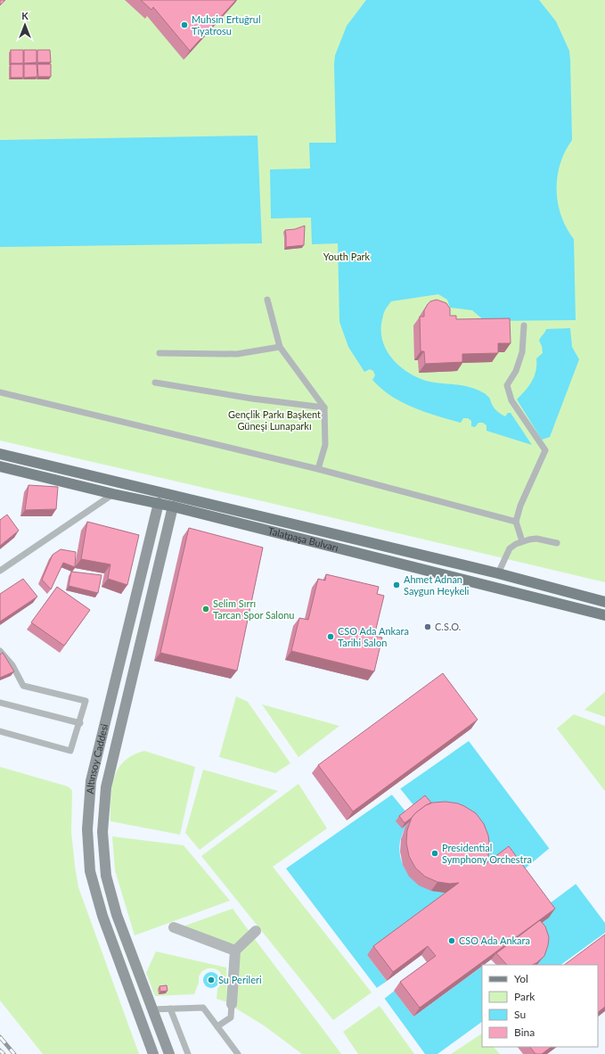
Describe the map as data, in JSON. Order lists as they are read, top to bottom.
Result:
{
  "streets": {
    "main road": ["Talatpaşa Bulvarı"],
    "street": ["Altınsoy Caddesi"]
  },
  "crossings": [
    ["Talatpaşa Bulvarı", "Altınsoy Caddesi"]
  ],
  "parks": ["Youth Park", "Gençlik Parkı Başkent Güneşi Lunaparkı"],
  "places": [
    "Muhsin Ertuğrul Tiyatrosu",
    "Ahmet Adnan Saygun Heykeli",
    "Selim Sırrı Tarcan Spor Salonu",
    "C.S.O.",
    "CSO Ada Ankara Tarihi Salon",
    "Presidential Symphony Orchestra",
    "CSO Ada Ankara",
    "Su Perileri"
  ],
  "legend": [
    "Yol",
    "Park",
    "Su",
    "Bina"
  ],
  "north": "top"
}
